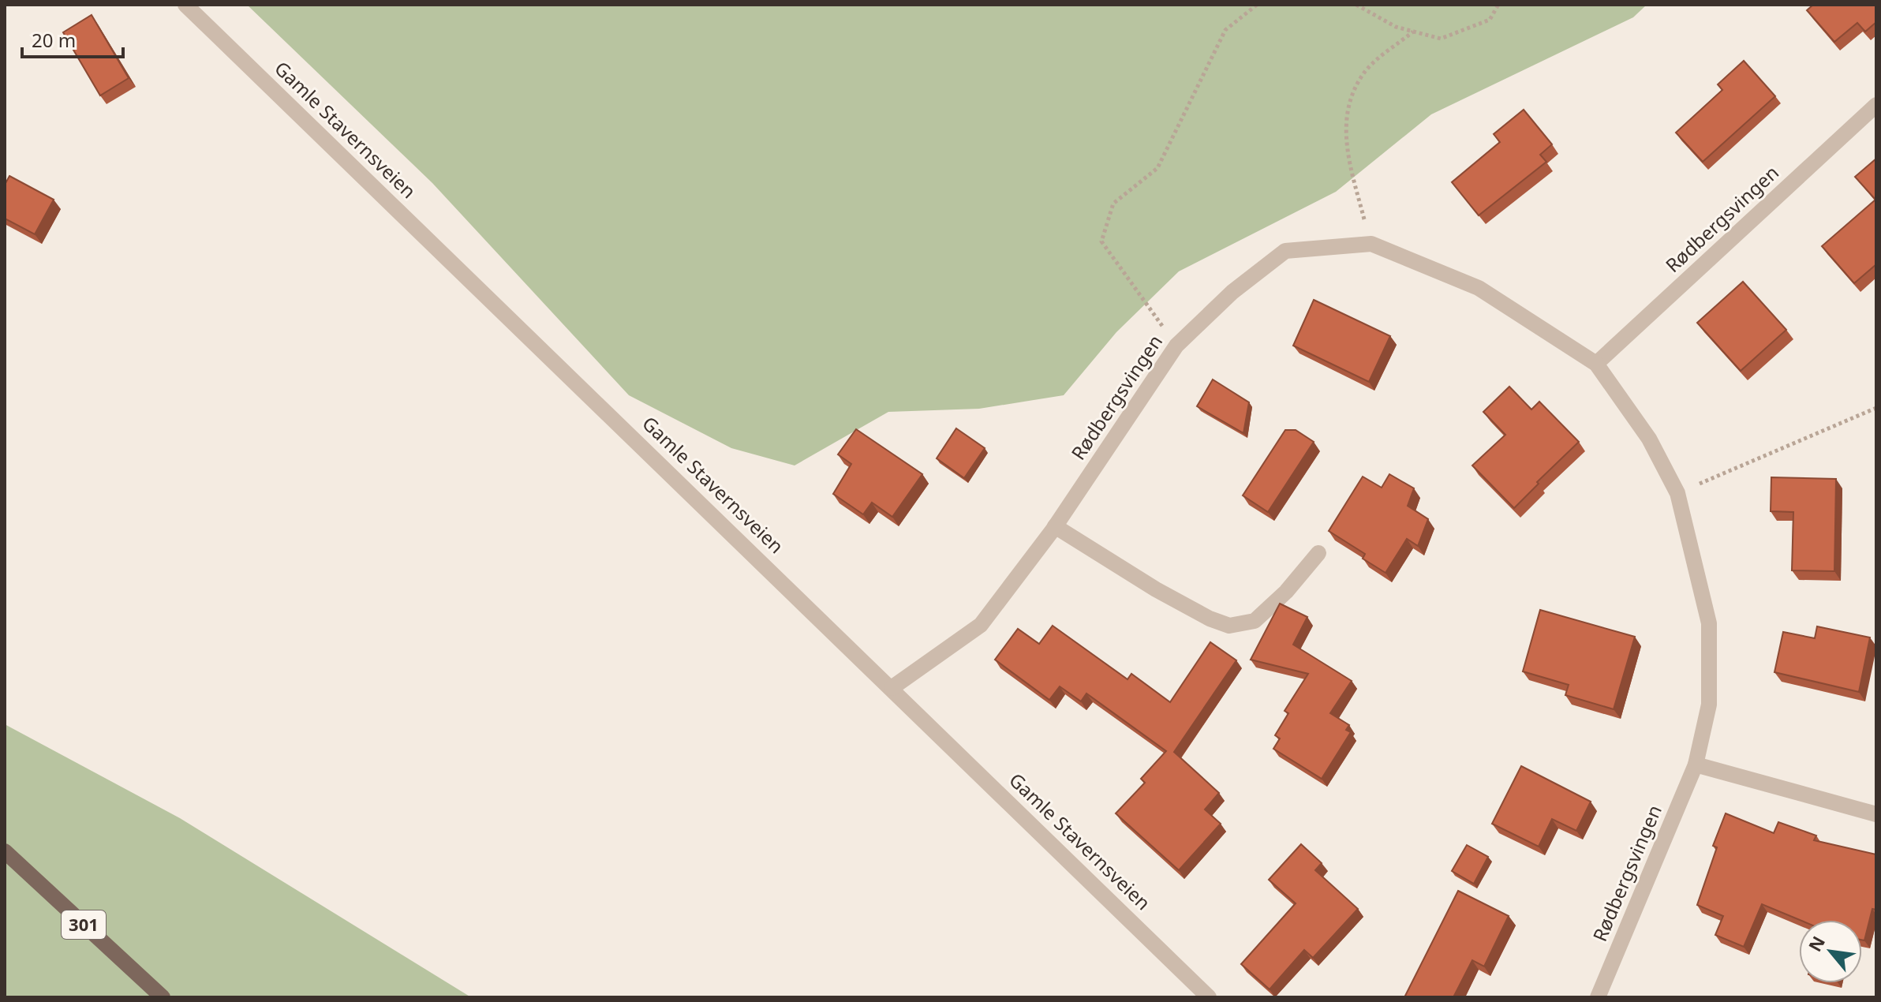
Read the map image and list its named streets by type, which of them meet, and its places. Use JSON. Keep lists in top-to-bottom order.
{
  "streets": {
    "main road": ["301"],
    "street": ["Gamle Stavernsveien", "Rødbergsvingen"]
  },
  "crossings": [
    ["Gamle Stavernsveien", "Rødbergsvingen"]
  ],
  "scale_bar": "20 m",
  "north": "top left"
}
